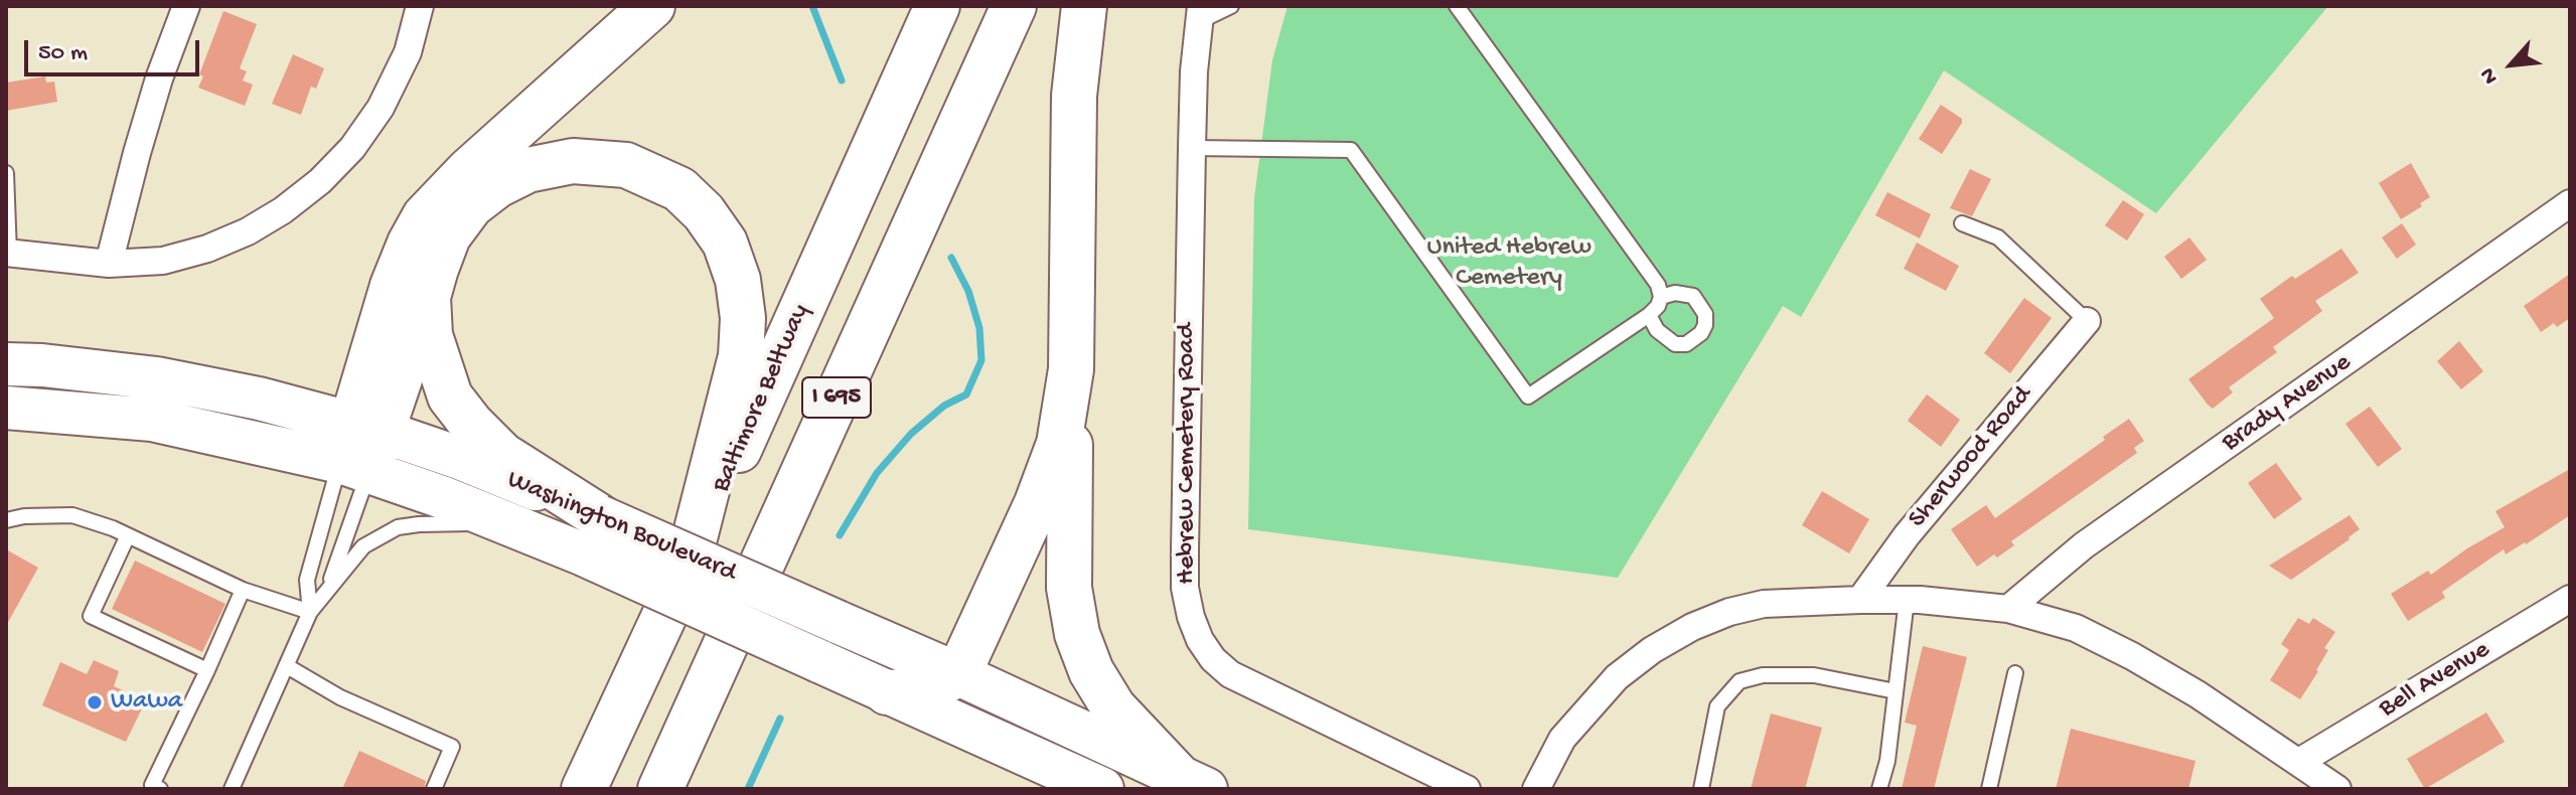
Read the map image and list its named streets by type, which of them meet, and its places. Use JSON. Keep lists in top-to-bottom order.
{
  "streets": {
    "highway": ["I 695", "Baltimore Beltway"],
    "main road": ["Washington Boulevard"],
    "street": [
      "Brady Avenue",
      "Hebrew Cemetery Road",
      "Sherwood Road",
      "Bell Avenue"
    ]
  },
  "parks": ["United Hebrew Cemetery"],
  "places": ["Wawa"],
  "scale_bar": "50 m",
  "north": "bottom left"
}
